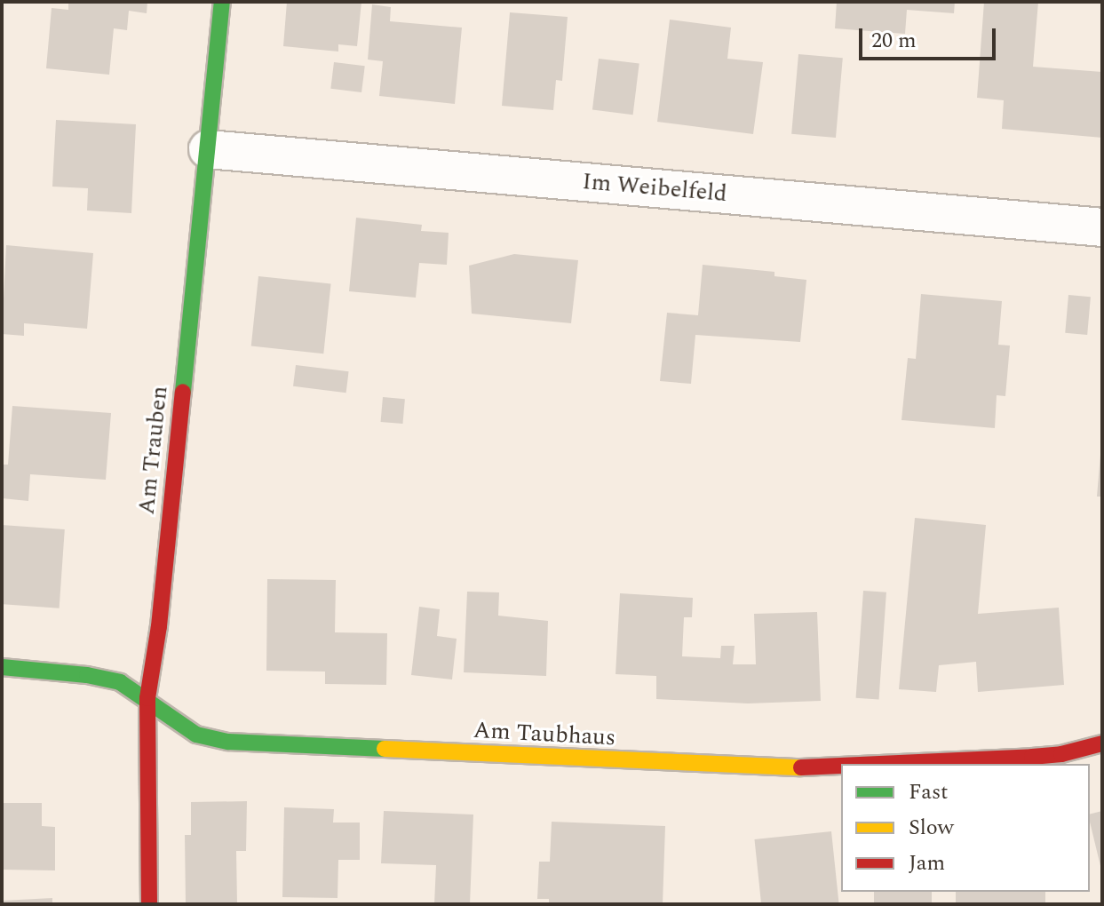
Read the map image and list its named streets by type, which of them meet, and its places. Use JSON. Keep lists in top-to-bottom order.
{
  "streets": {
    "street": ["Im Weibelfeld", "Am Trauben", "Am Taubhaus"]
  },
  "crossings": [
    ["Im Weibelfeld", "Am Trauben"],
    ["Am Trauben", "Am Taubhaus"]
  ],
  "legend": ["Fast", "Slow", "Jam"],
  "scale_bar": "20 m"
}
